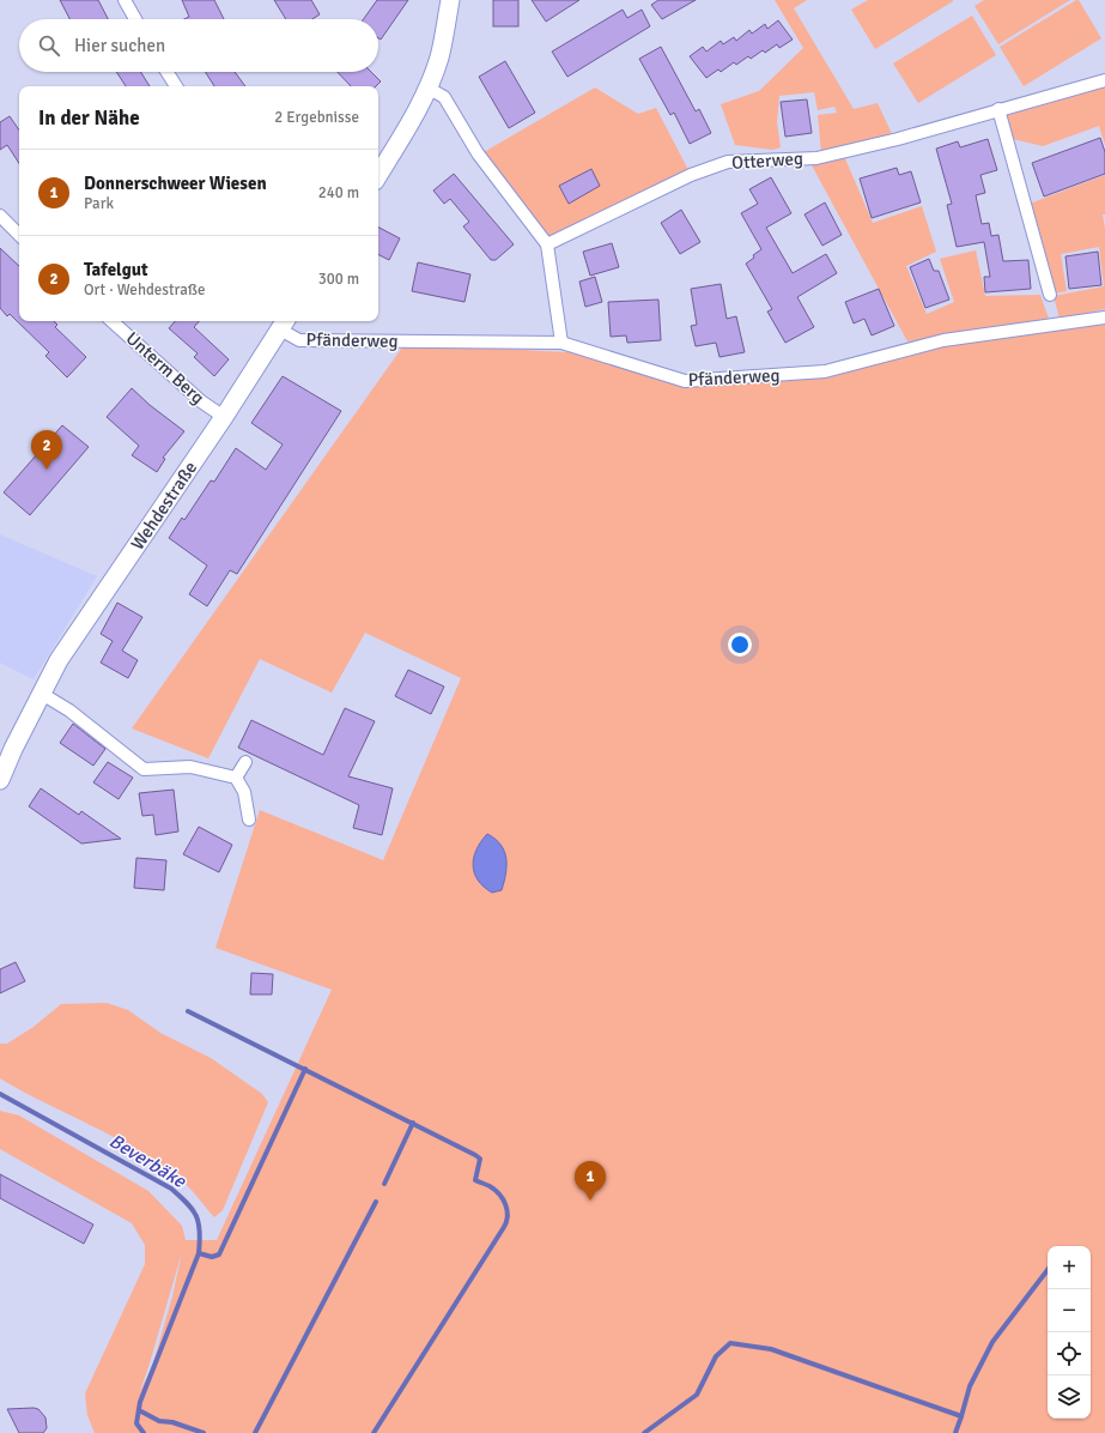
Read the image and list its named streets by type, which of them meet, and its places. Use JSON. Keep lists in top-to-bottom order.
{
  "streets": {
    "street": [
      "Otterweg",
      "Pfänderweg",
      "Unterm Berg",
      "Wehdestraße"
    ]
  },
  "crossings": [
    ["Pfänderweg", "Wehdestraße"],
    ["Unterm Berg", "Wehdestraße"]
  ],
  "water": ["Beverbäke"],
  "page": {
    "search": "Hier suchen",
    "heading": ["In der Nähe", "2 Ergebnisse"],
    "list": [
      {
        "mark": "1",
        "name": "Donnerschweer Wiesen",
        "note": "Park",
        "value": "240 m"
      },
      {
        "mark": "2",
        "name": "Tafelgut",
        "note": "Ort · Wehdestraße",
        "value": "300 m"
      }
    ],
    "pins": ["2", "1"],
    "map_buttons": ["+", "−"]
  }
}
